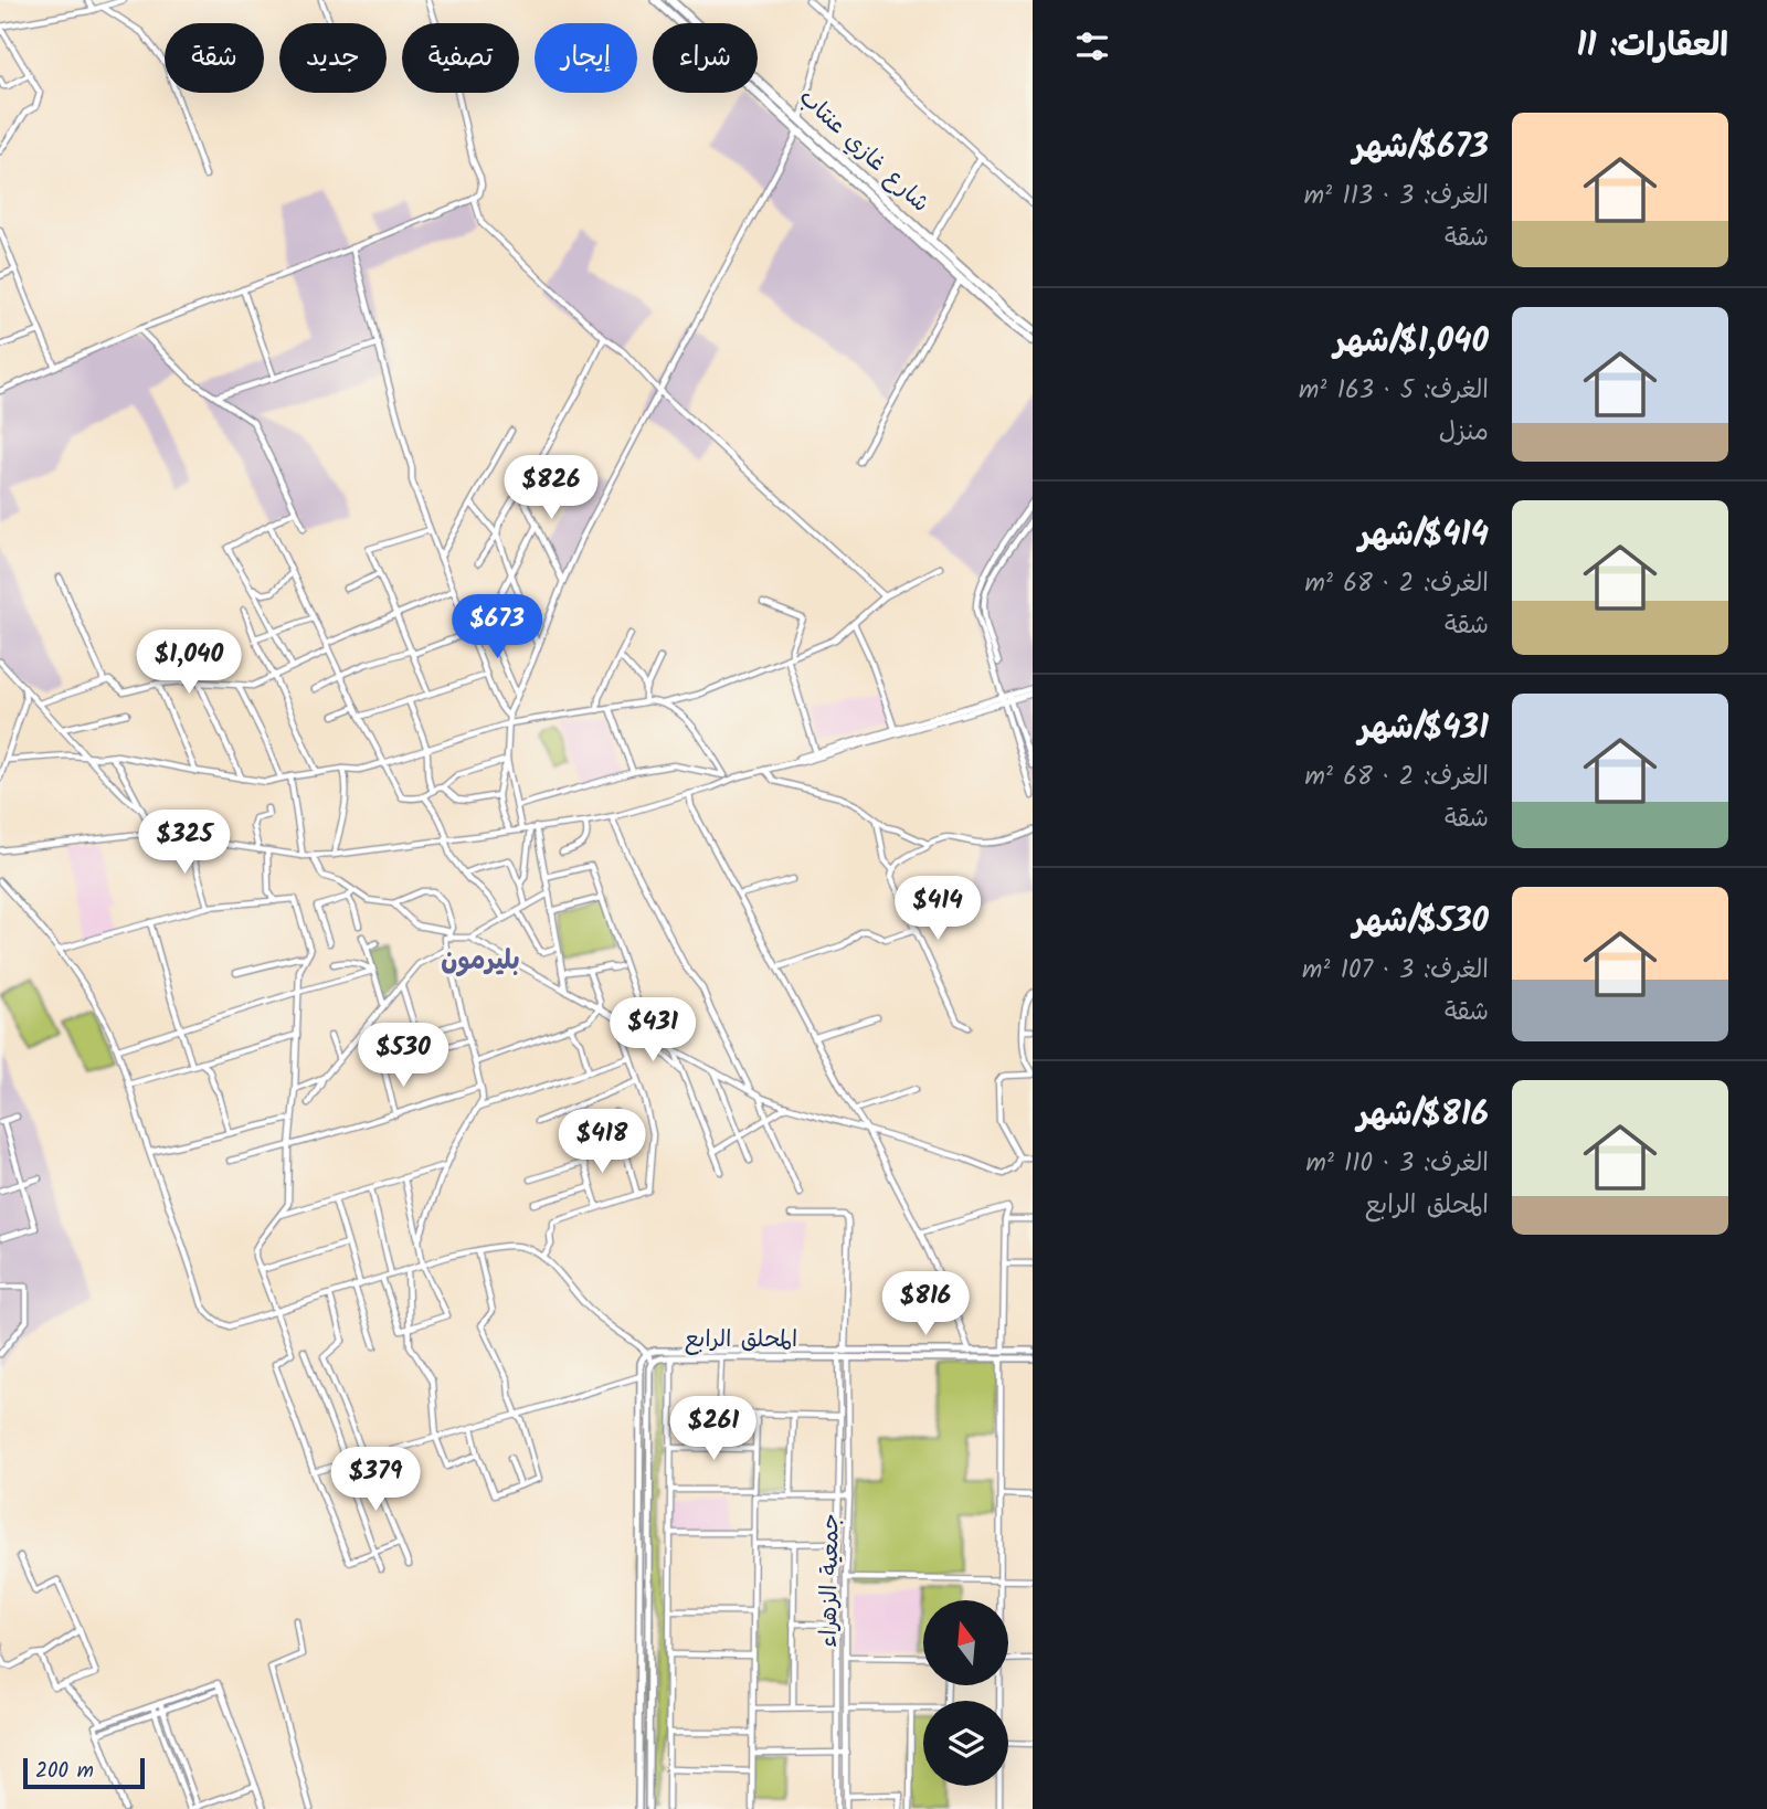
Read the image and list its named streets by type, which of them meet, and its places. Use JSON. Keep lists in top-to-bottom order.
{
  "streets": {
    "highway": ["شارع غازي عنتاب"],
    "main road": ["المحلق الرابع"],
    "street": ["جمعية الزهراء"]
  },
  "crossings": [
    ["المحلق الرابع", "جمعية الزهراء"]
  ],
  "districts": ["بليرمون"],
  "scale_bar": "200 m",
  "north": "top",
  "page": {
    "heading": "العقارات: 11",
    "chip": [
      "شراء",
      "إيجار",
      "تصفية",
      "جديد",
      "شقة"
    ],
    "list": [
      {
        "name": "$673/شهر",
        "note": "الغرف: 3 · 113 m² · شقة"
      },
      {
        "name": "$1,040/شهر",
        "note": "الغرف: 5 · 163 m² · منزل"
      },
      {
        "name": "$414/شهر",
        "note": "الغرف: 2 · 68 m² · شقة"
      },
      {
        "name": "$431/شهر",
        "note": "الغرف: 2 · 68 m² · شقة"
      },
      {
        "name": "$530/شهر",
        "note": "الغرف: 3 · 107 m² · شقة"
      },
      {
        "name": "$816/شهر",
        "note": "الغرف: 3 · 110 m² · المحلق الرابع"
      }
    ],
    "price": [
      "$826",
      "$673",
      "$1,040",
      "$325",
      "$414",
      "$431",
      "$530",
      "$418",
      "$816",
      "$261",
      "$379"
    ],
    "scale": "200 m"
  }
}
